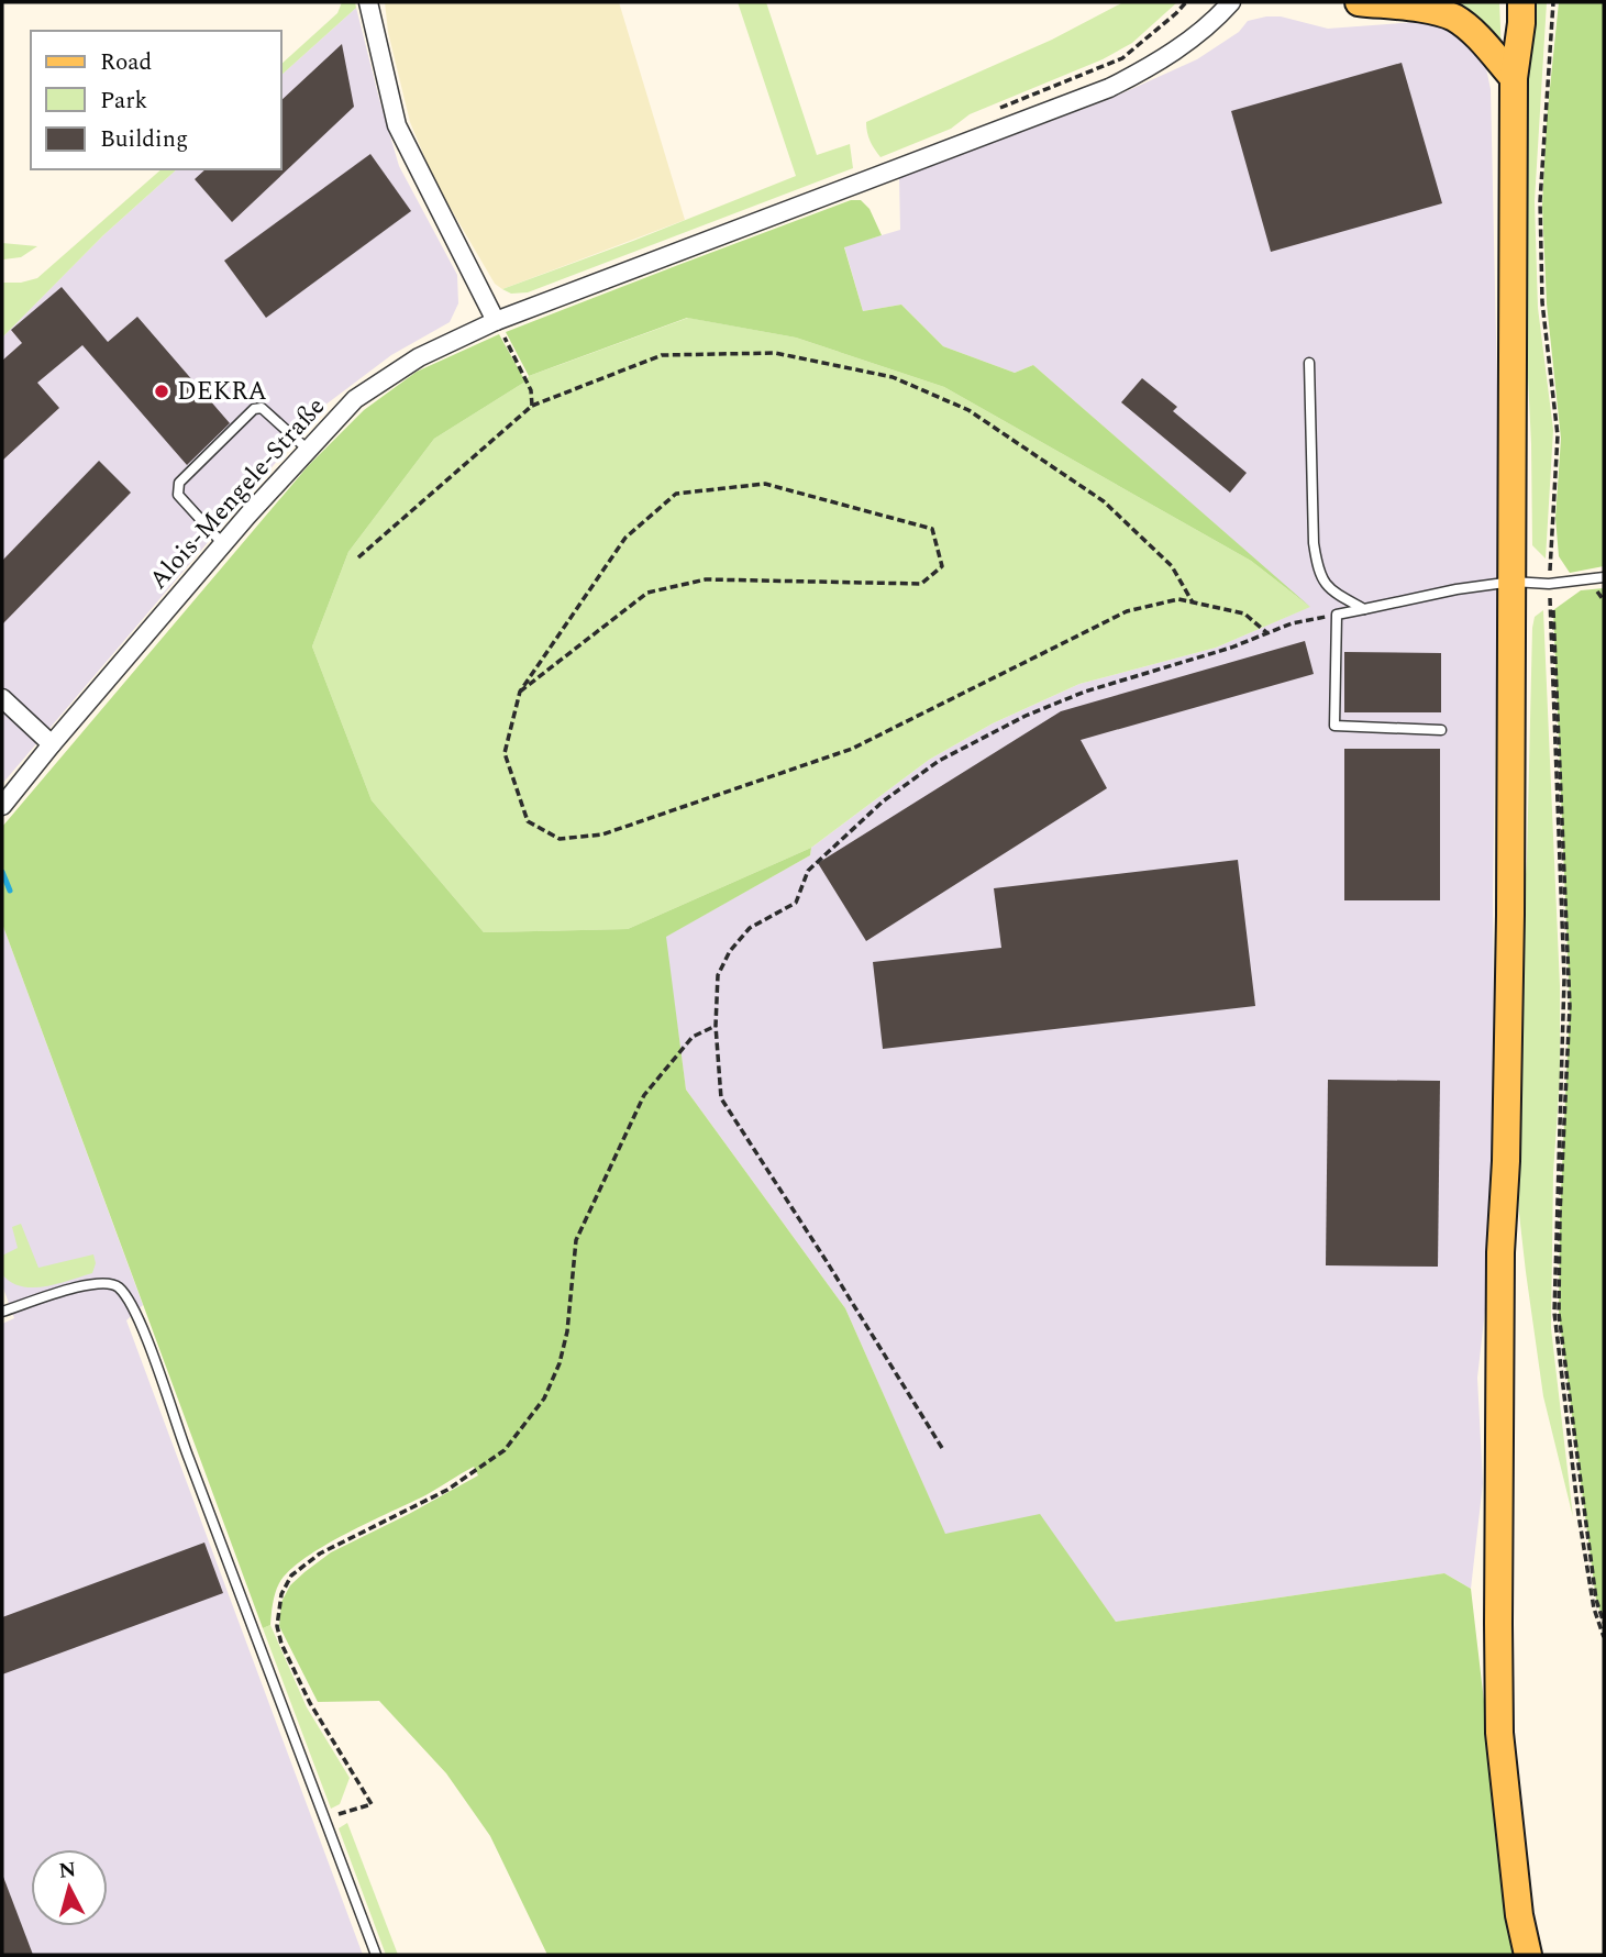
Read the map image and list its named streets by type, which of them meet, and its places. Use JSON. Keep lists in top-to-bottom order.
{
  "streets": {
    "street": ["Alois-Mengele-Straße"]
  },
  "places": ["DEKRA"],
  "legend": ["Road", "Park", "Building"],
  "north": "top"
}
